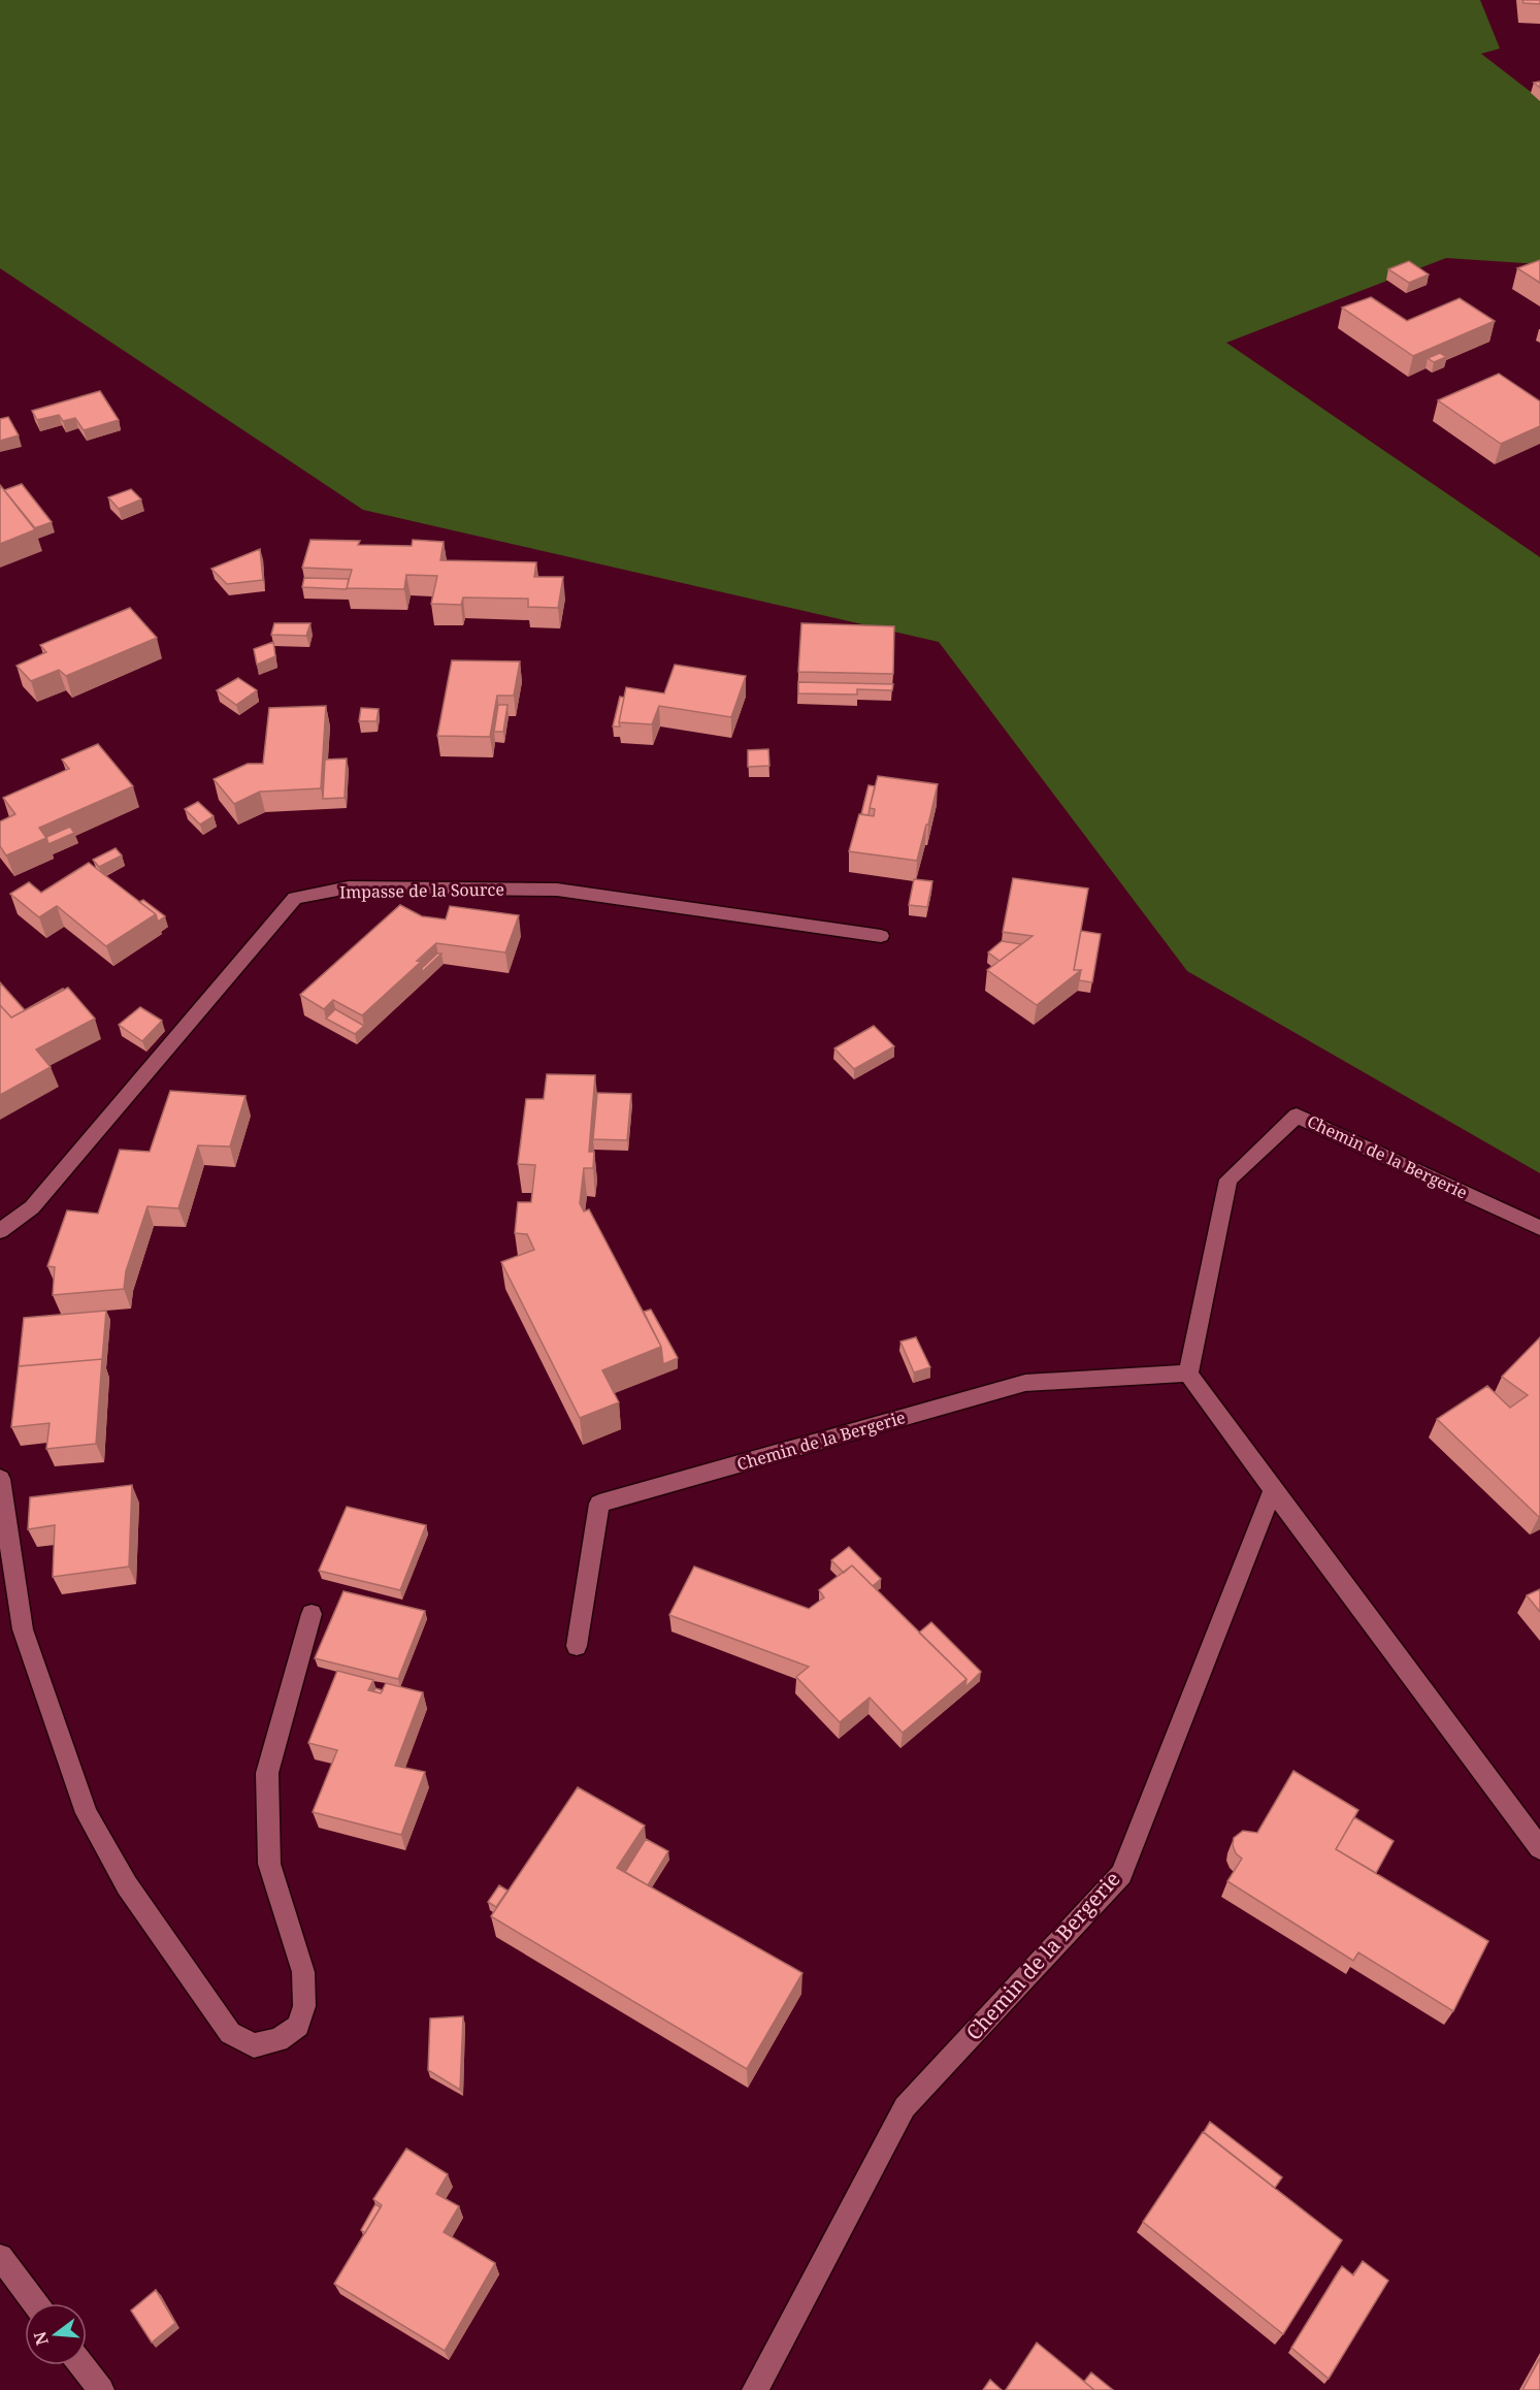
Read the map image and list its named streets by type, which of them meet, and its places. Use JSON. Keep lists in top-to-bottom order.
{
  "streets": {
    "street": ["Impasse de la Source", "Chemin de la Bergerie"]
  },
  "north": "left"
}
